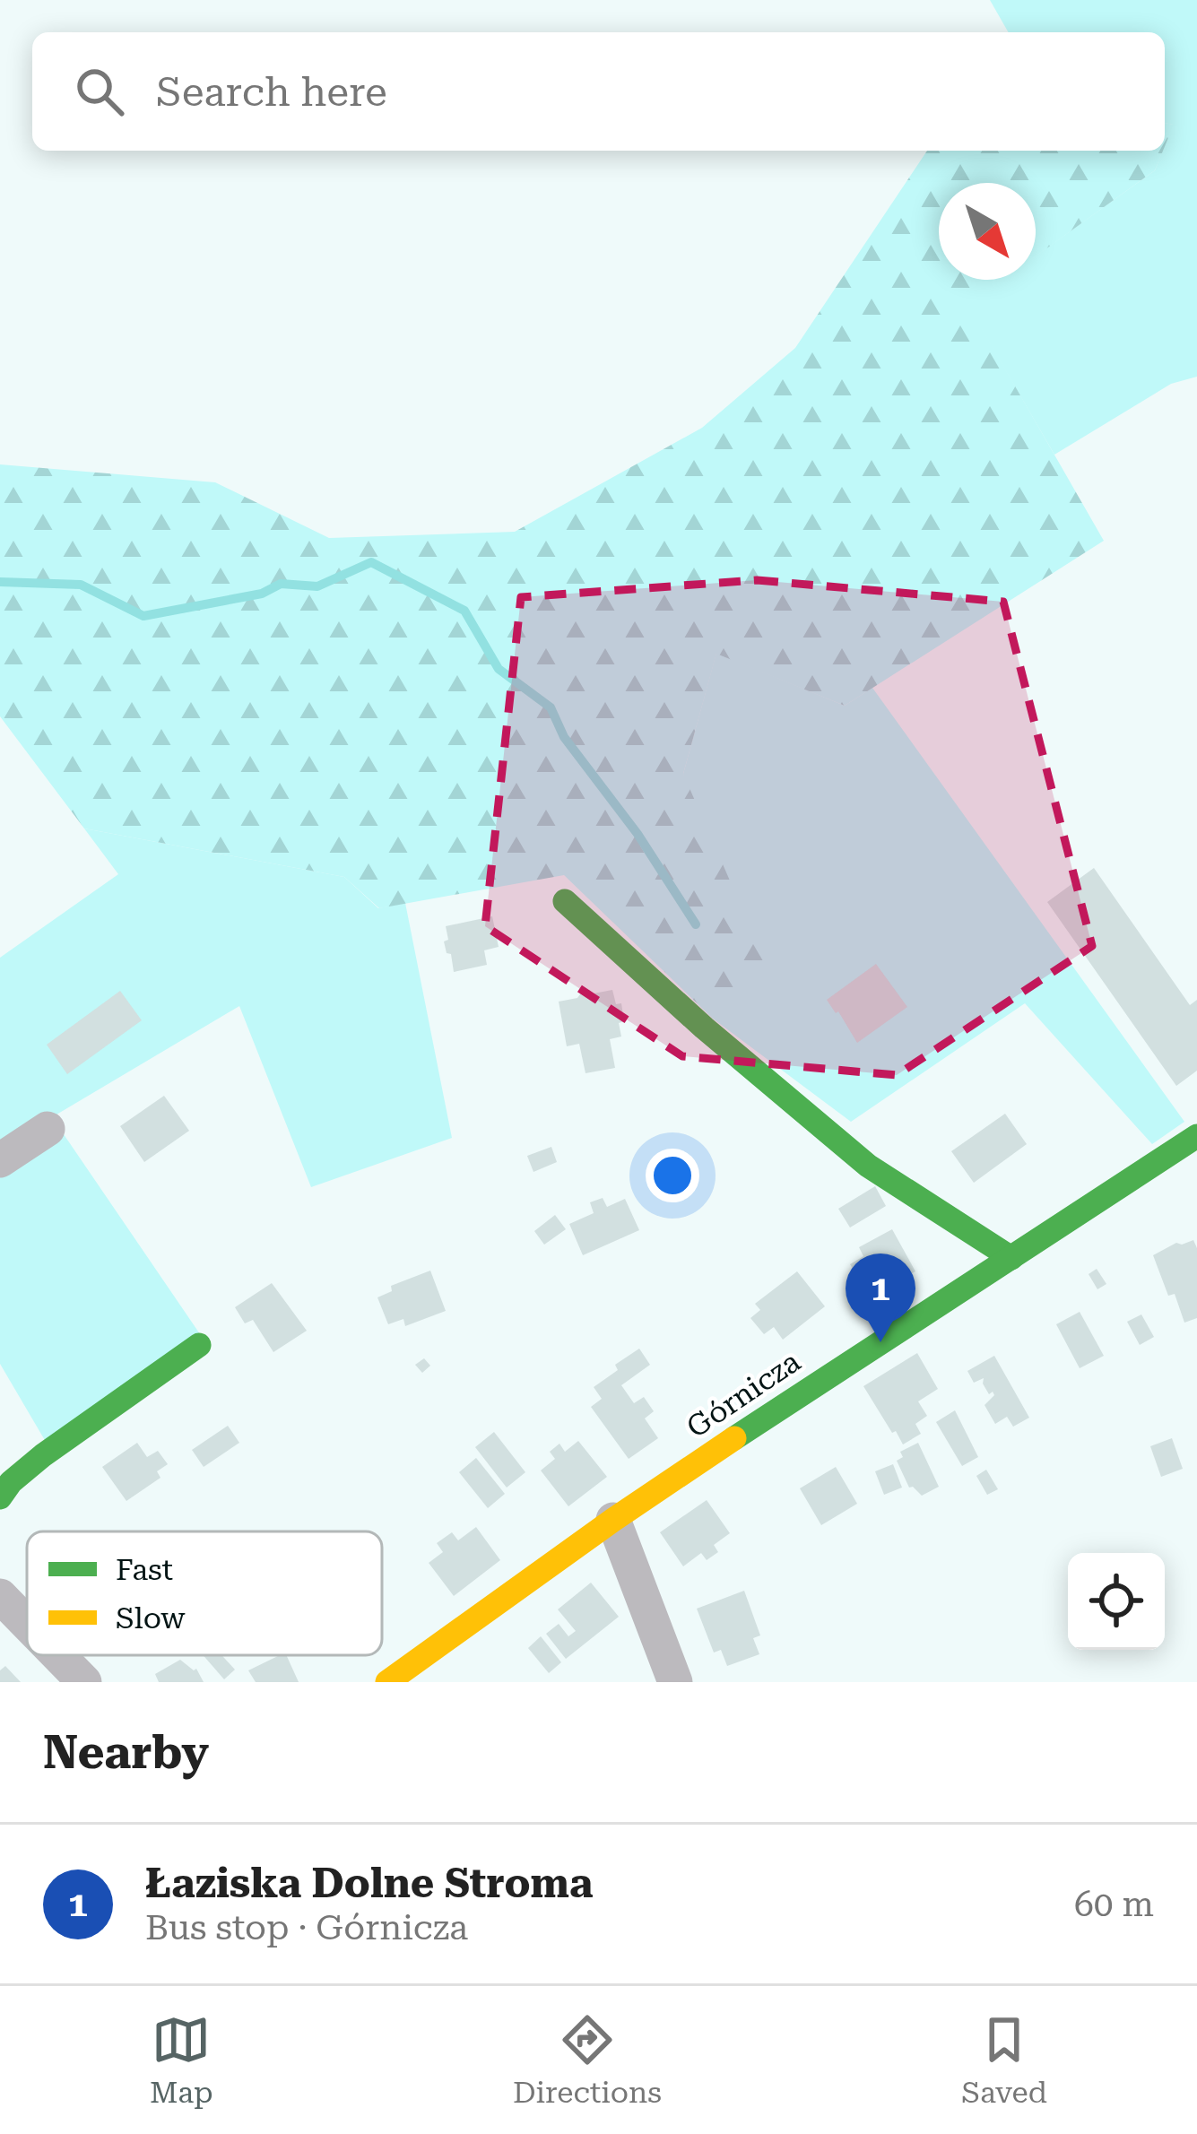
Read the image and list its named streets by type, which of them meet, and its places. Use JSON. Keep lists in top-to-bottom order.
{
  "streets": {
    "street": ["Górnicza"]
  },
  "legend": ["Fast", "Slow"],
  "north": "bottom right",
  "page": {
    "search": "Search here",
    "pins": "1",
    "heading": "Nearby",
    "list": [
      {
        "mark": "1",
        "name": "Łaziska Dolne Stroma",
        "note": "Bus stop · Górnicza",
        "value": "60 m"
      }
    ],
    "nav": ["Map", "Directions", "Saved"]
  }
}
